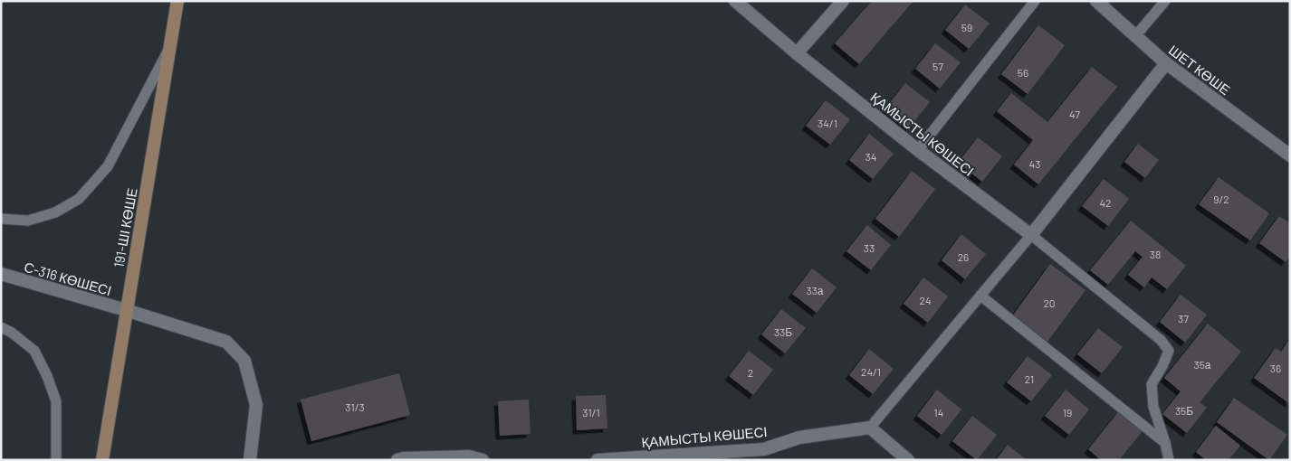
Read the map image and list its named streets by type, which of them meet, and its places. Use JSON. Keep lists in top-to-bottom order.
{
  "streets": {
    "main road": ["191-ШІ КӨШЕ"],
    "street": ["ШЕТ КӨШЕ", "ҚАМЫСТЫ КӨШЕСІ", "С-316 КӨШЕСІ"]
  },
  "crossings": [
    ["191-ШІ КӨШЕ", "С-316 КӨШЕСІ"]
  ],
  "house_numbers": [
    "59",
    "57",
    "56",
    "47",
    "34/1",
    "34",
    "43",
    "9/2",
    "42",
    "33",
    "38",
    "26",
    "33а",
    "24",
    "20",
    "37",
    "33Б",
    "35а",
    "36",
    "24/1",
    "2",
    "21",
    "31/3",
    "35Б",
    "31/1",
    "14",
    "19"
  ]
}
